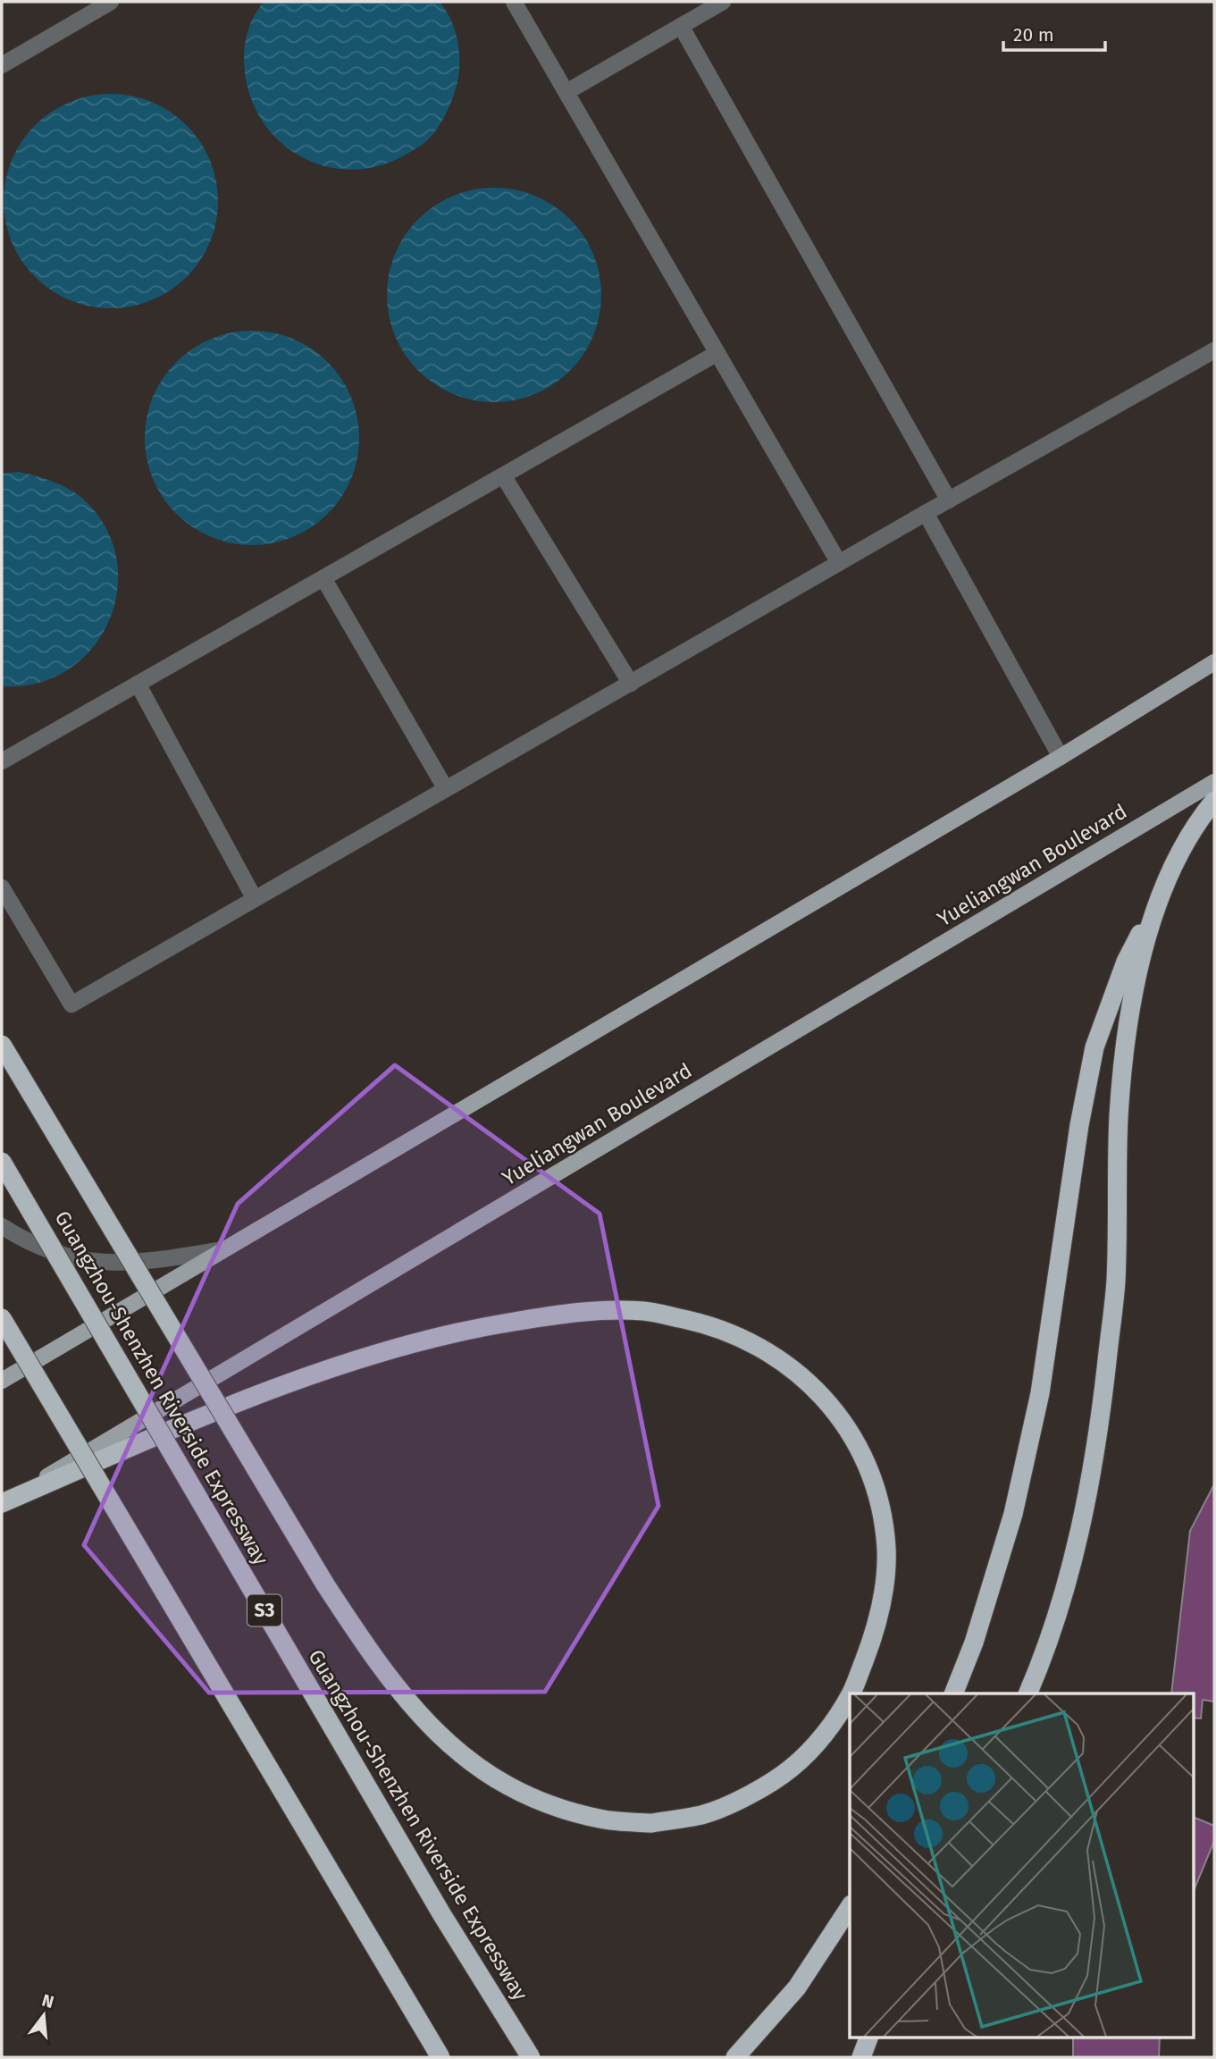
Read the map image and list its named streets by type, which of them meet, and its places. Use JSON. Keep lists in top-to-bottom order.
{
  "streets": {
    "highway": ["Guangzhou-Shenzhen Riverside Expressway", "S3"],
    "main road": ["Yueliangwan Boulevard"]
  },
  "scale_bar": "20 m",
  "north": "top"
}
